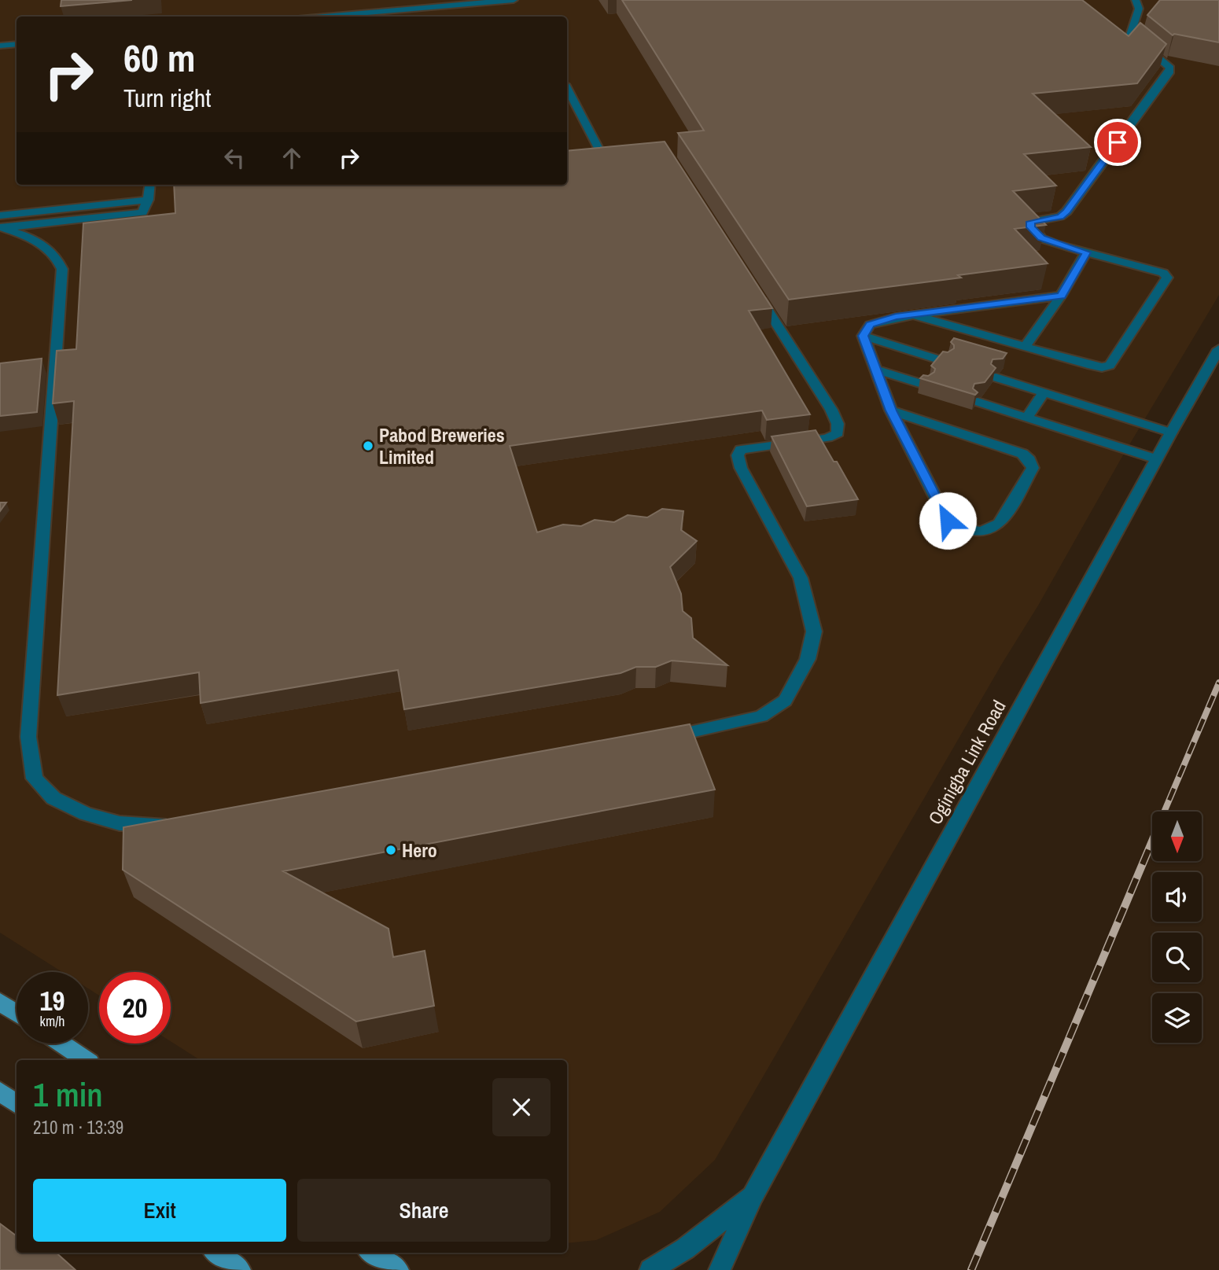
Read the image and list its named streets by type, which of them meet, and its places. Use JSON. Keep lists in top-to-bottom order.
{
  "streets": {
    "street": ["Oginigba Link Road"]
  },
  "places": ["Pabod Breweries Limited", "Hero"],
  "north": "bottom",
  "page": {
    "turn": ["60 m", "Turn right"],
    "speed": "19 km/h",
    "limit": "20",
    "heading": ["1 min", "210 m · 13:39"],
    "buttons": ["Exit", "Share"]
  }
}
